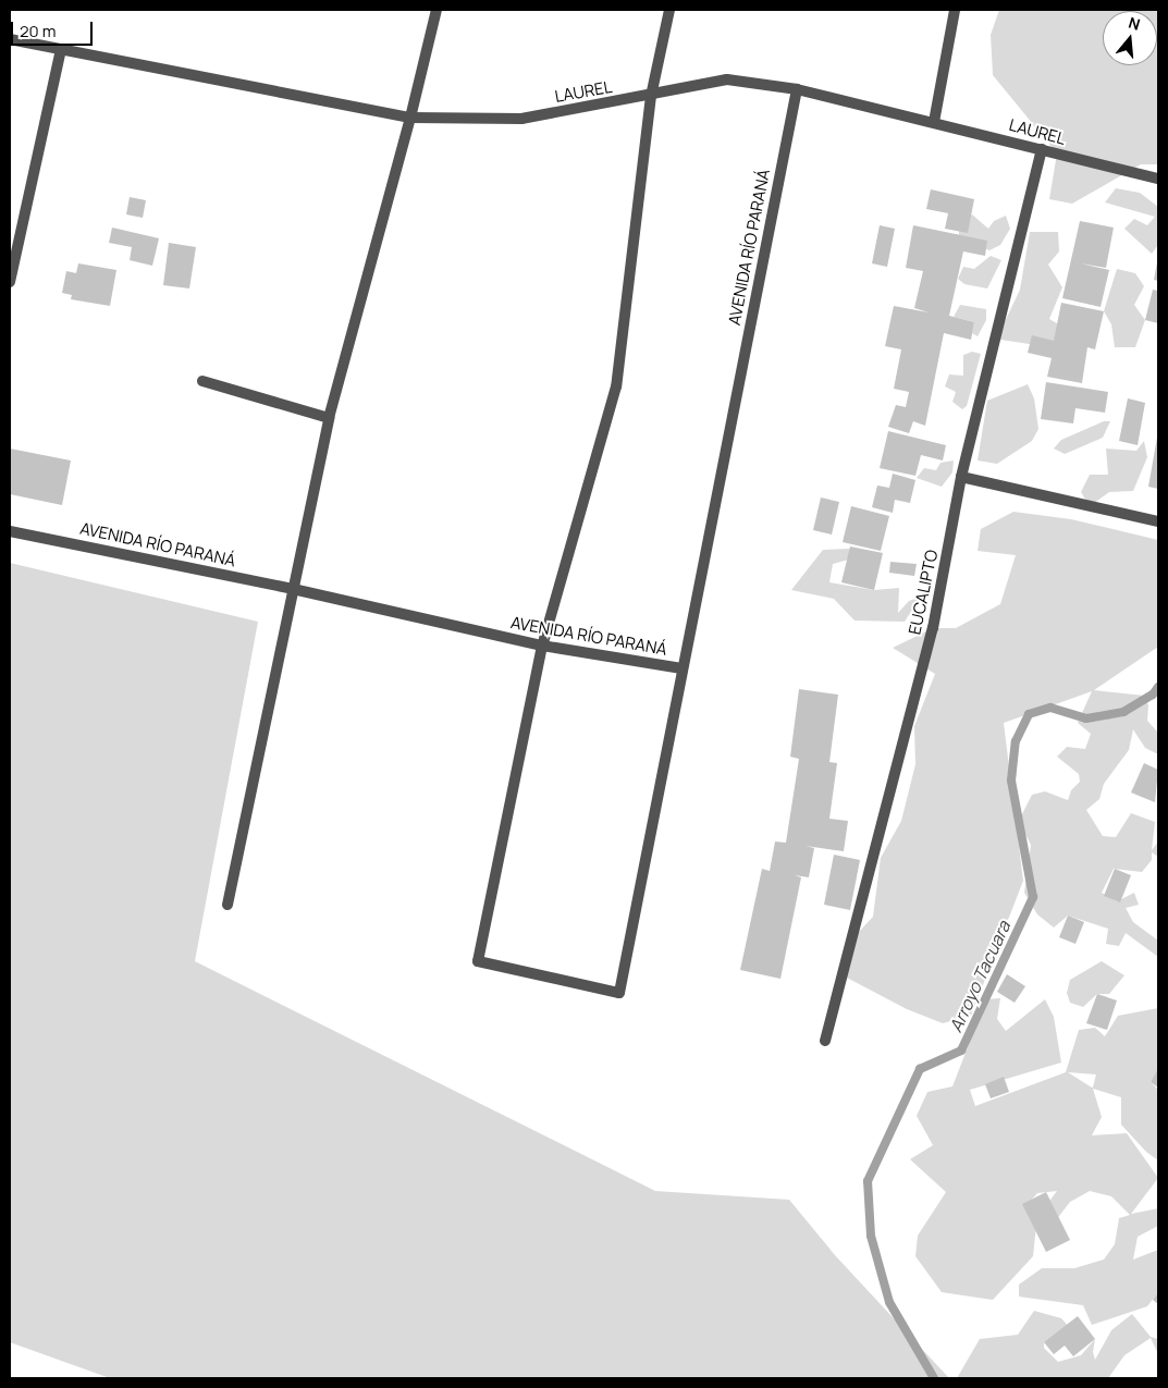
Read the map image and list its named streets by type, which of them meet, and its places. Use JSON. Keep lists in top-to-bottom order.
{
  "streets": {
    "street": ["LAUREL", "AVENIDA RÍO PARANÁ", "EUCALIPTO"]
  },
  "crossings": [
    ["LAUREL", "AVENIDA RÍO PARANÁ"],
    ["LAUREL", "EUCALIPTO"]
  ],
  "water": ["Arroyo Tacuara"],
  "scale_bar": "20 m",
  "north": "top"
}
